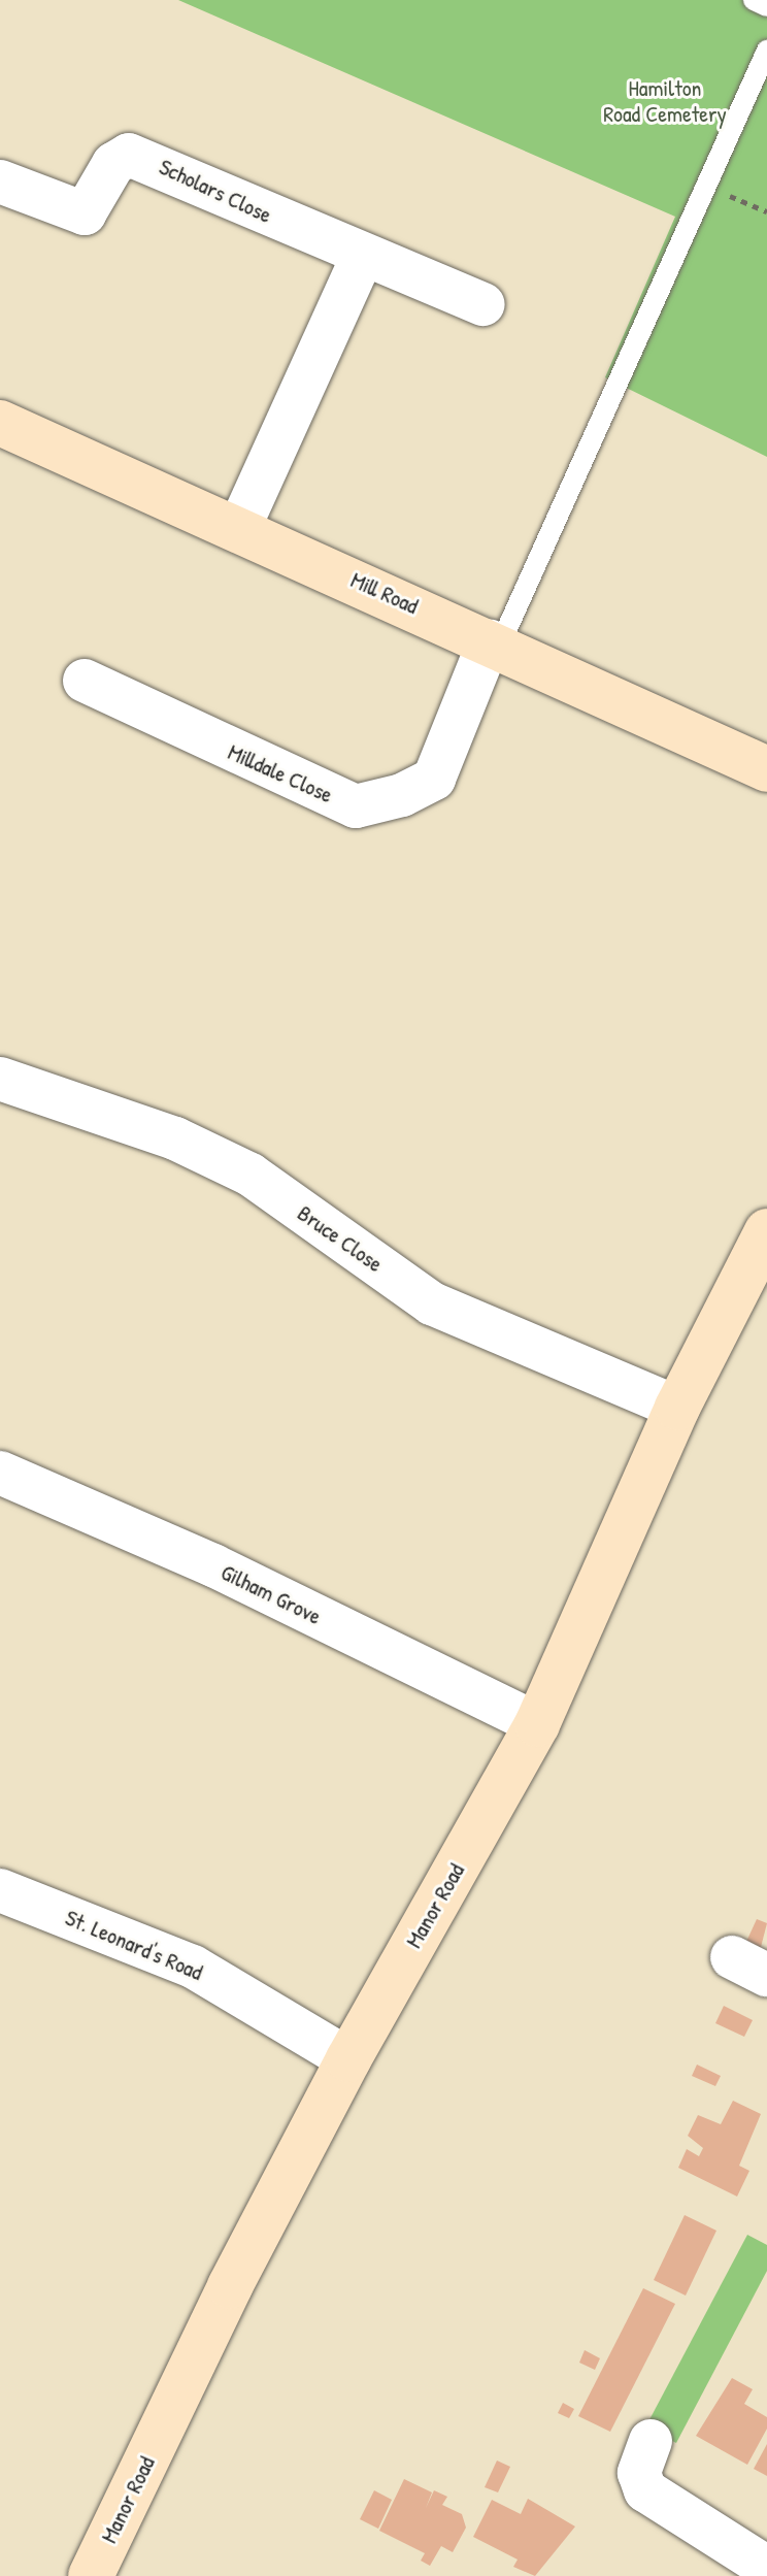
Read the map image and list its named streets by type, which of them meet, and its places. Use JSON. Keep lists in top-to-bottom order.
{
  "streets": {
    "main road": ["Mill Road", "Manor Road"],
    "street": [
      "Scholars Close",
      "Milldale Close",
      "Bruce Close",
      "Gilham Grove",
      "St. Leonard's Road"
    ]
  },
  "crossings": [
    ["Mill Road", "Milldale Close"],
    ["Bruce Close", "Manor Road"],
    ["Gilham Grove", "Manor Road"],
    ["Manor Road", "St. Leonard's Road"]
  ],
  "parks": ["Hamilton Road Cemetery"]
}
